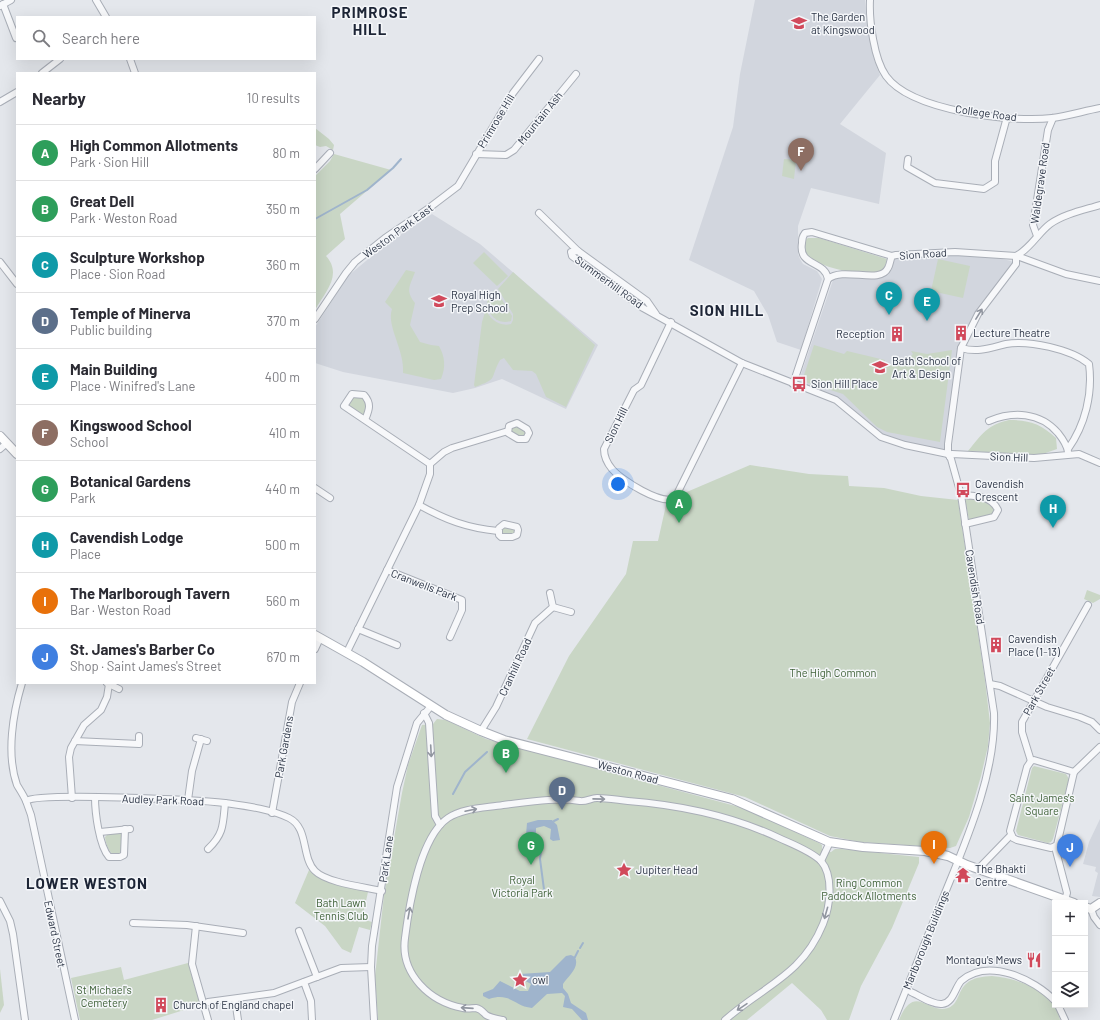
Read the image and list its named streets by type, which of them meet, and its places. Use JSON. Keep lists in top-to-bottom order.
{
  "streets": {
    "street": [
      "College Road",
      "Mountain Ash",
      "Primrose Hill",
      "Waldegrave Road",
      "Weston Park East",
      "Sion Road",
      "Summerhill Road",
      "Sion Hill",
      "Cranwells Park",
      "Cavendish Road",
      "Cranhill Road",
      "Park Street",
      "Park Gardens",
      "Weston Road",
      "Audley Park Road",
      "Park Lane",
      "Edward Street",
      "Marlborough Buildings"
    ]
  },
  "crossings": [
    ["College Road", "Waldegrave Road"],
    ["Mountain Ash", "Primrose Hill"],
    ["Primrose Hill", "Weston Park East"],
    ["Sion Road", "Cavendish Road"],
    ["Summerhill Road", "Sion Hill"],
    ["Sion Hill", "Cavendish Road"],
    ["Cranwells Park", "Weston Road"],
    ["Cavendish Road", "Weston Road"],
    ["Cavendish Road", "Marlborough Buildings"],
    ["Cranhill Road", "Weston Road"],
    ["Park Gardens", "Audley Park Road"],
    ["Weston Road", "Park Lane"],
    ["Weston Road", "Marlborough Buildings"],
    ["Audley Park Road", "Park Lane"],
    ["Audley Park Road", "Edward Street"]
  ],
  "districts": ["PRIMROSE HILL", "SION HILL", "LOWER WESTON"],
  "parks": [
    "The High Common",
    "Saint James's Square",
    "Royal Victoria Park",
    "Ring Common Paddock Allotments",
    "Bath Lawn Tennis Club",
    "St Michael's Cemetery"
  ],
  "places": {
    "school or university": ["The Garden at Kingswood", "Royal High Prep School", "Bath School of Art & Design"],
    "building": [
      "Lecture Theatre",
      "Reception",
      "Cavendish Place (1-13)",
      "Church of England chapel"
    ],
    "bus stop": ["Sion Hill Place", "Cavendish Crescent"],
    "place": ["Jupiter Head", "owl"],
    "temple": ["The Bhakti Centre"],
    "restaurant": ["Montagu's Mews"]
  },
  "page": {
    "search": "Search here",
    "heading": ["Nearby", "10 results"],
    "list": [
      {
        "mark": "A",
        "name": "High Common Allotments",
        "note": "Park · Sion Hill",
        "value": "80 m"
      },
      {
        "mark": "B",
        "name": "Great Dell",
        "note": "Park · Weston Road",
        "value": "350 m"
      },
      {
        "mark": "C",
        "name": "Sculpture Workshop",
        "note": "Place · Sion Road",
        "value": "360 m"
      },
      {
        "mark": "D",
        "name": "Temple of Minerva",
        "note": "Public building",
        "value": "370 m"
      },
      {
        "mark": "E",
        "name": "Main Building",
        "note": "Place · Winifred's Lane",
        "value": "400 m"
      },
      {
        "mark": "F",
        "name": "Kingswood School",
        "note": "School",
        "value": "410 m"
      },
      {
        "mark": "G",
        "name": "Botanical Gardens",
        "note": "Park",
        "value": "440 m"
      },
      {
        "mark": "H",
        "name": "Cavendish Lodge",
        "note": "Place",
        "value": "500 m"
      },
      {
        "mark": "I",
        "name": "The Marlborough Tavern",
        "note": "Bar · Weston Road",
        "value": "560 m"
      },
      {
        "mark": "J",
        "name": "St. James's Barber Co",
        "note": "Shop · Saint James's Street",
        "value": "670 m"
      }
    ],
    "pins": [
      "F",
      "C",
      "E",
      "A",
      "H",
      "B",
      "D",
      "I",
      "G",
      "J"
    ],
    "map_buttons": ["+", "−"]
  }
}
